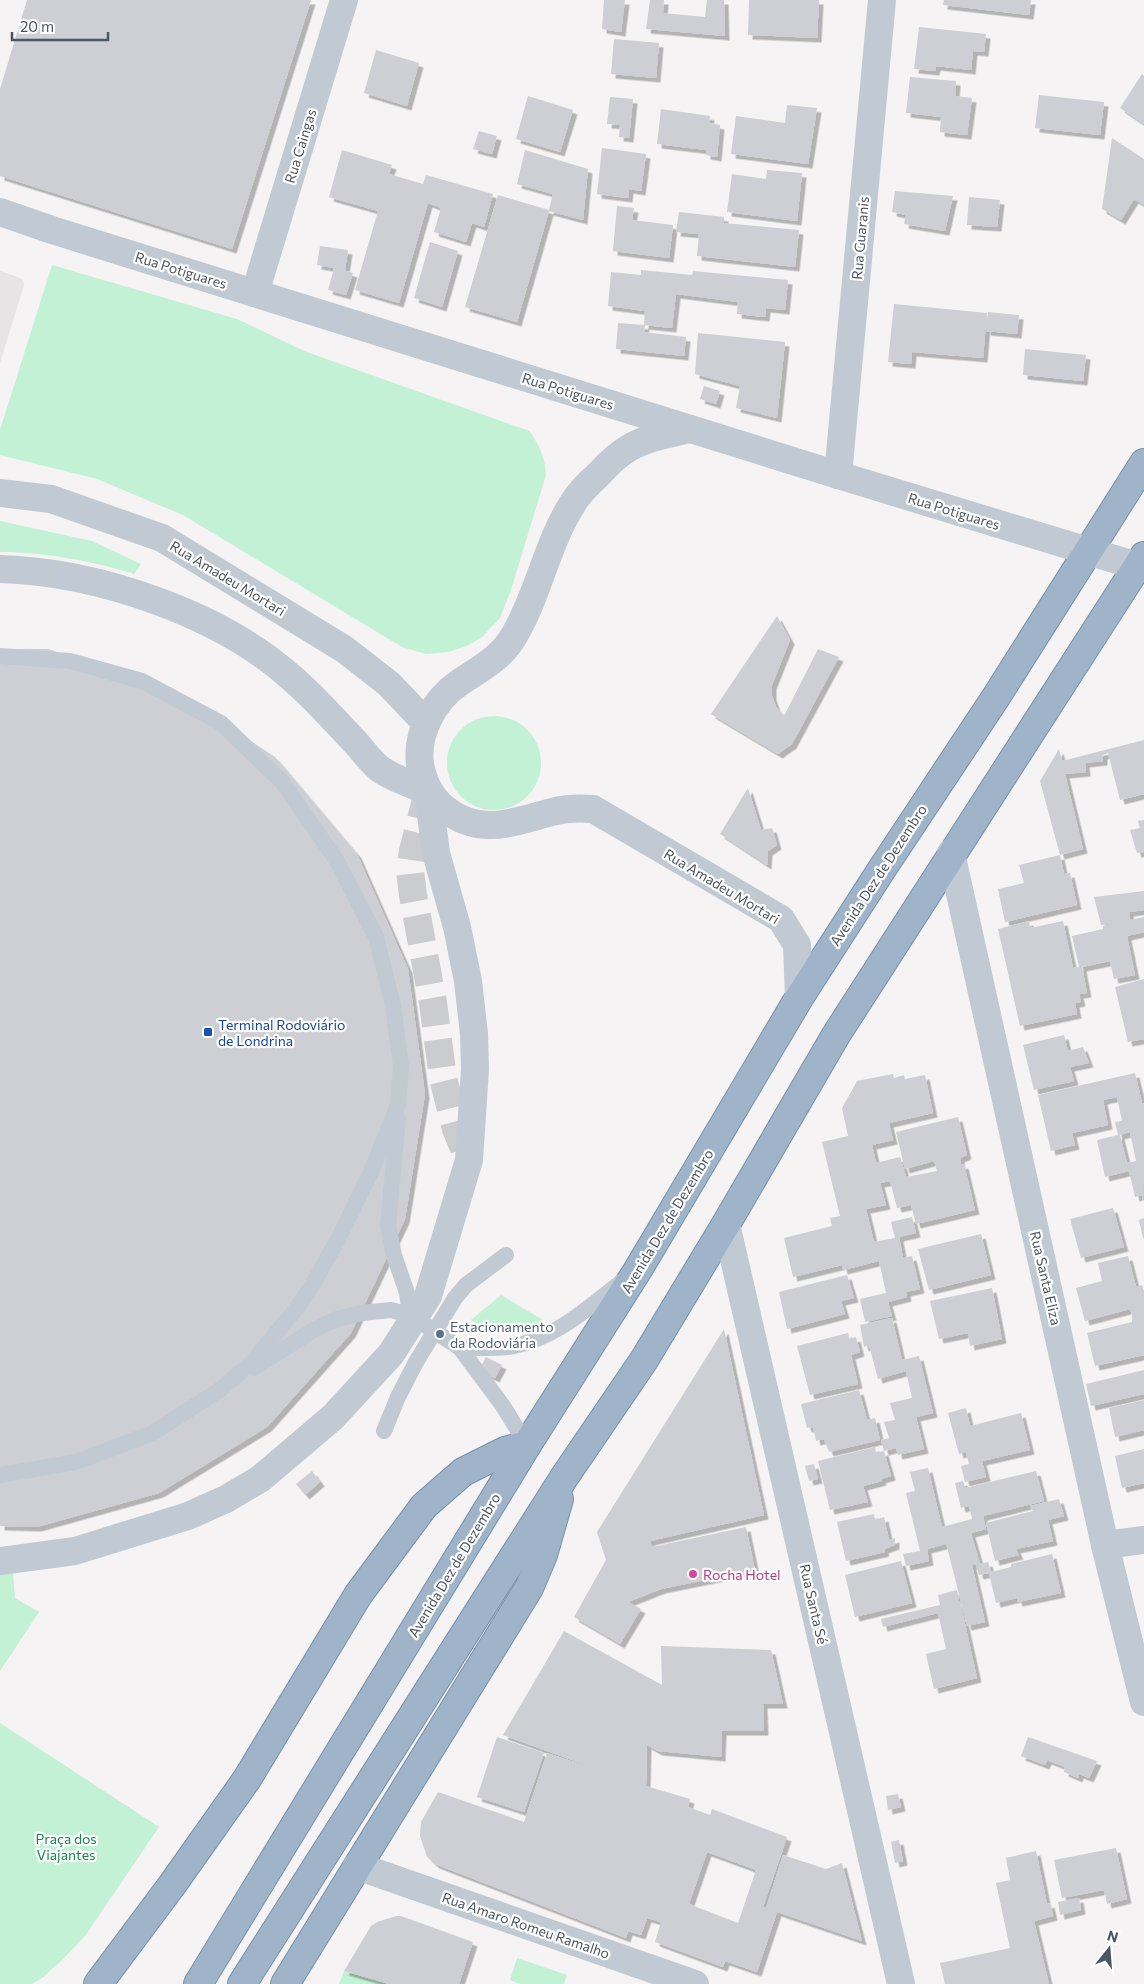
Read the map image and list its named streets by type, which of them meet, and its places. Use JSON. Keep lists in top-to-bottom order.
{
  "streets": {
    "highway": ["Avenida Dez de Dezembro"],
    "street": [
      "Rua Caingas",
      "Rua Guaranis",
      "Rua Potiguares",
      "Rua Amadeu Mortari",
      "Rua Santa Eliza",
      "Rua Santa Sé",
      "Rua Amaro Romeu Ramalho"
    ]
  },
  "crossings": [
    ["Rua Caingas", "Rua Potiguares"],
    ["Rua Guaranis", "Rua Potiguares"],
    ["Rua Potiguares", "Avenida Dez de Dezembro"],
    ["Rua Amadeu Mortari", "Avenida Dez de Dezembro"]
  ],
  "parks": ["Praça dos Viajantes"],
  "places": {
    "transit": ["Terminal Rodoviário de Londrina"],
    "other": ["Estacionamento da Rodoviária", "Rocha Hotel"]
  },
  "scale_bar": "20 m",
  "north": "top"
}
